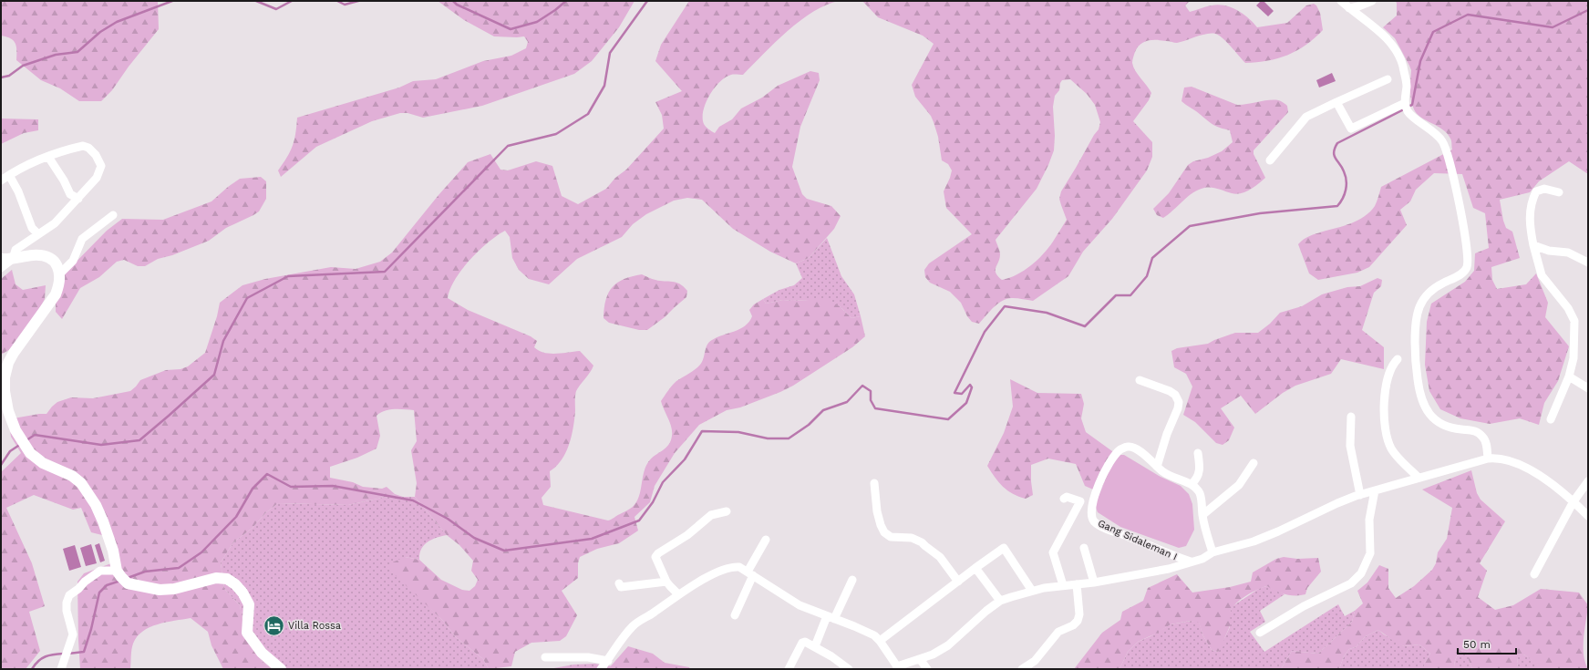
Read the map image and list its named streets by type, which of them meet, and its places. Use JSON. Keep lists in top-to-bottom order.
{
  "streets": {
    "street": ["Gang Sidaleman I"]
  },
  "places": {
    "hotel": ["Villa Rossa"]
  },
  "scale_bar": "50 m"
}
